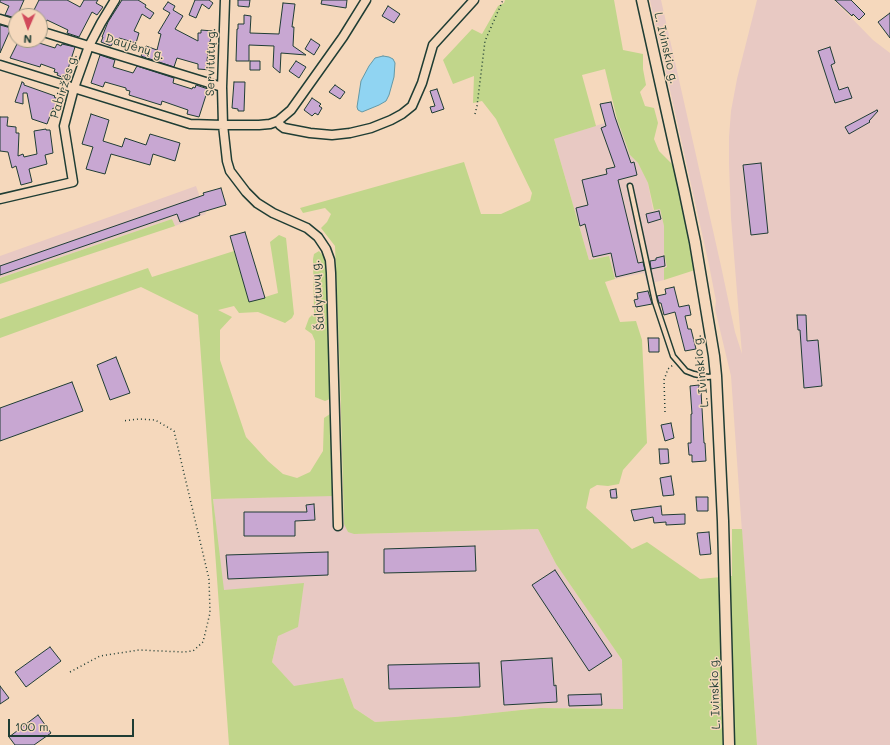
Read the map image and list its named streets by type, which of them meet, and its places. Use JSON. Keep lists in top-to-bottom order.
{
  "streets": {
    "street": [
      "Daujėnų g.",
      "L. Ivinskio g.",
      "Servitutų g.",
      "Pabiržės g.",
      "Šaldytuvų g."
    ]
  },
  "crossings": [
    ["Daujėnų g.", "Servitutų g."],
    ["Daujėnų g.", "Pabiržės g."],
    ["Servitutų g.", "Šaldytuvų g."]
  ],
  "scale_bar": "100 m",
  "north": "bottom"
}
